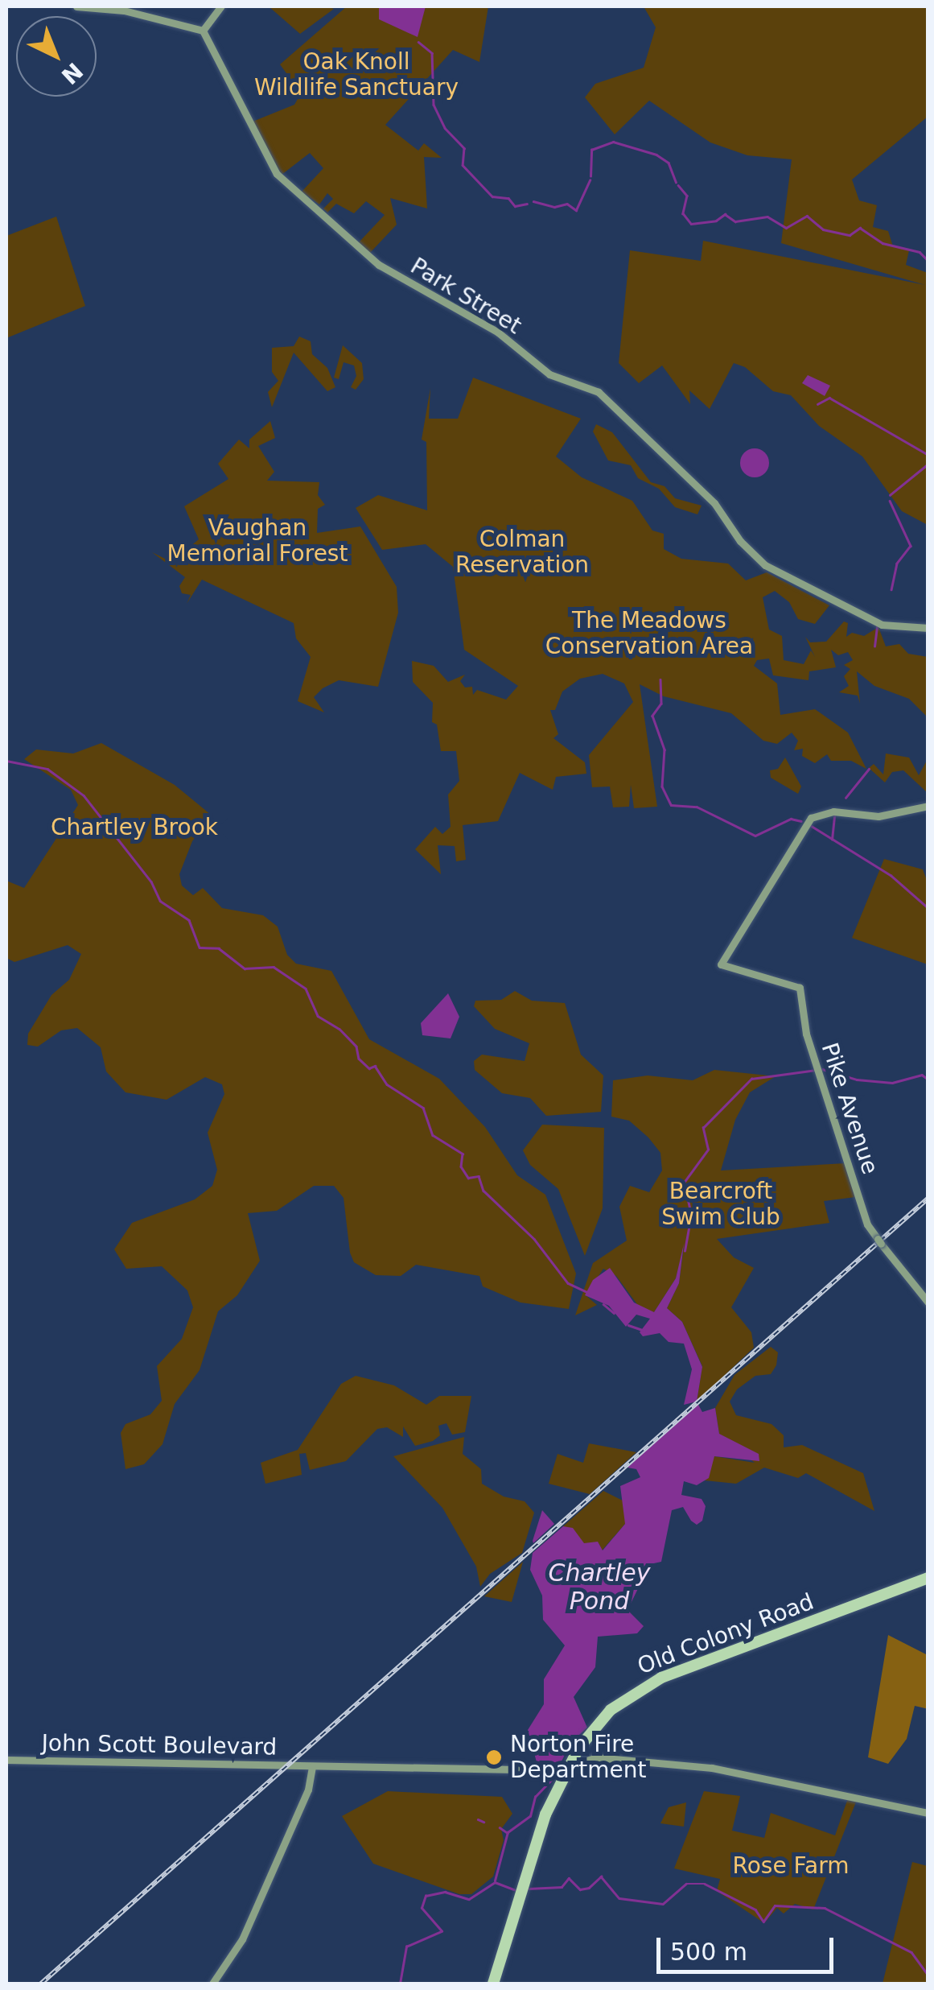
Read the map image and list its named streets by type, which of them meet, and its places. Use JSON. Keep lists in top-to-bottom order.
{
  "streets": {
    "highway": ["Old Colony Road"],
    "main road": ["Park Street", "Pike Avenue", "John Scott Boulevard"]
  },
  "crossings": [
    ["Old Colony Road", "John Scott Boulevard"]
  ],
  "water": ["Chartley Pond"],
  "parks": [
    "Oak Knoll Wildlife Sanctuary",
    "Vaughan Memorial Forest",
    "Colman Reservation",
    "The Meadows Conservation Area",
    "Chartley Brook",
    "Bearcroft Swim Club",
    "Rose Farm"
  ],
  "places": ["Norton Fire Department"],
  "scale_bar": "500 m",
  "north": "bottom right"
}
